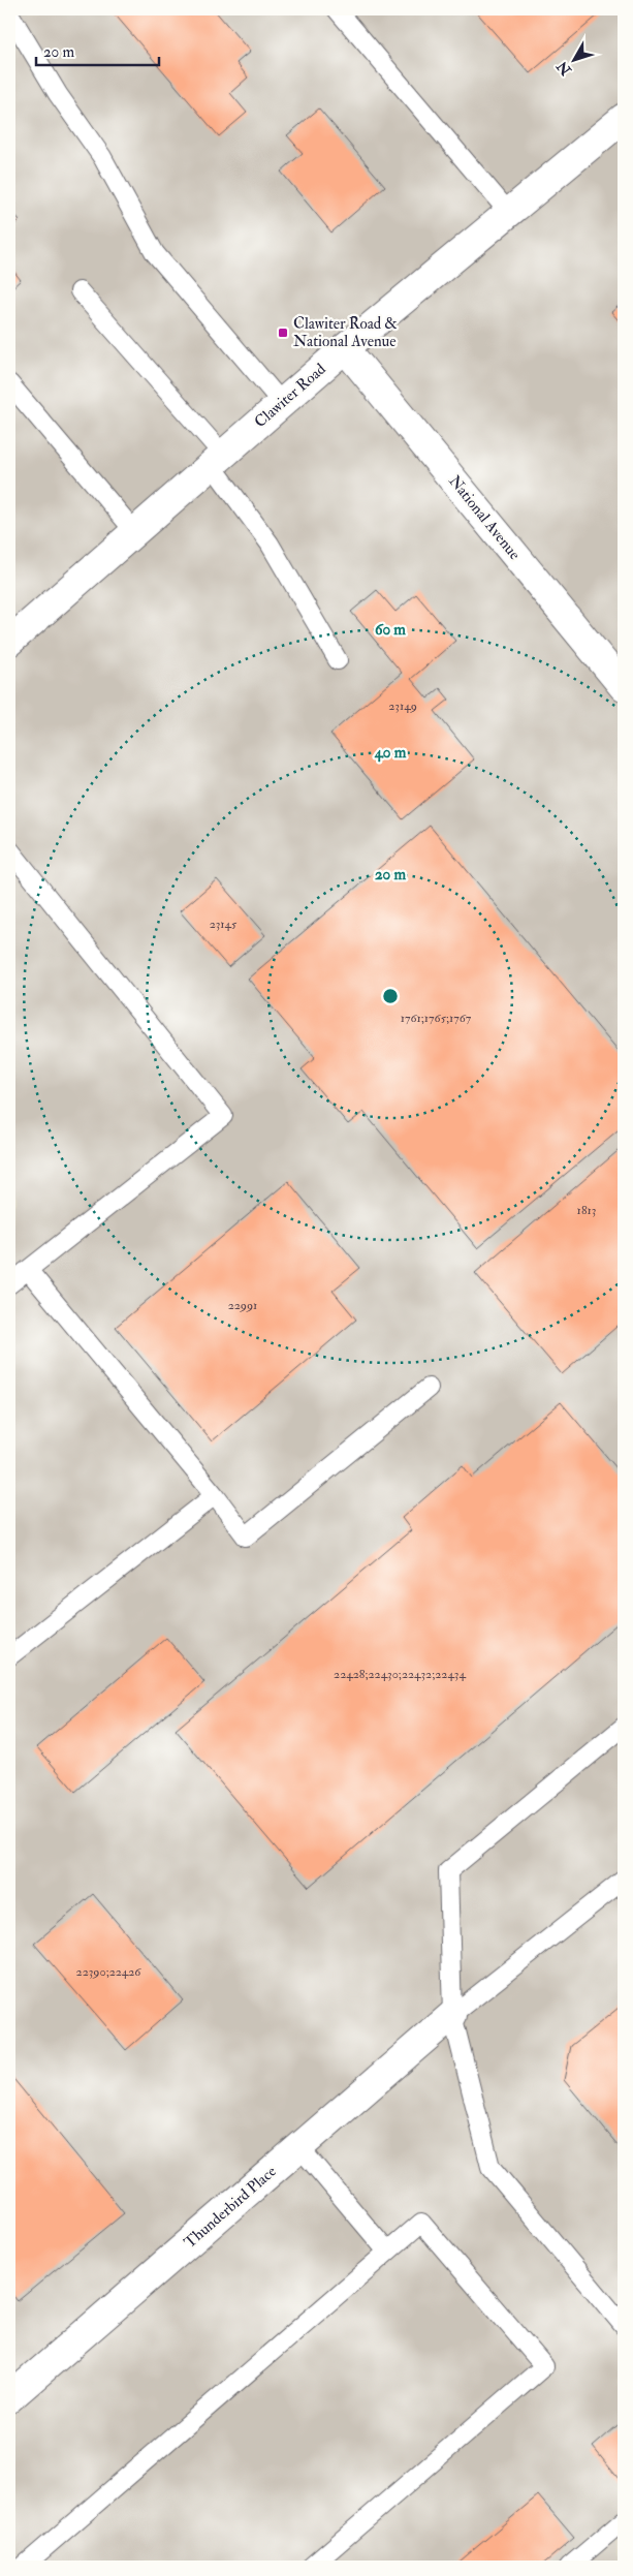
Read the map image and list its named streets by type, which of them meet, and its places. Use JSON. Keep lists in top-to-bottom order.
{
  "streets": {
    "street": ["Clawiter Road", "National Avenue", "Thunderbird Place"]
  },
  "crossings": [
    ["Clawiter Road", "National Avenue"]
  ],
  "places": {
    "transit": ["Clawiter Road & National Avenue"]
  },
  "house_numbers": [
    "23149",
    "23145",
    "1761;1765;1767",
    "1813",
    "22991",
    "22428;22430;22432;22434",
    "22390;22426"
  ],
  "scale_bar": "20 m",
  "north": "bottom left",
  "rings": ["60 m", "40 m", "20 m"]
}
